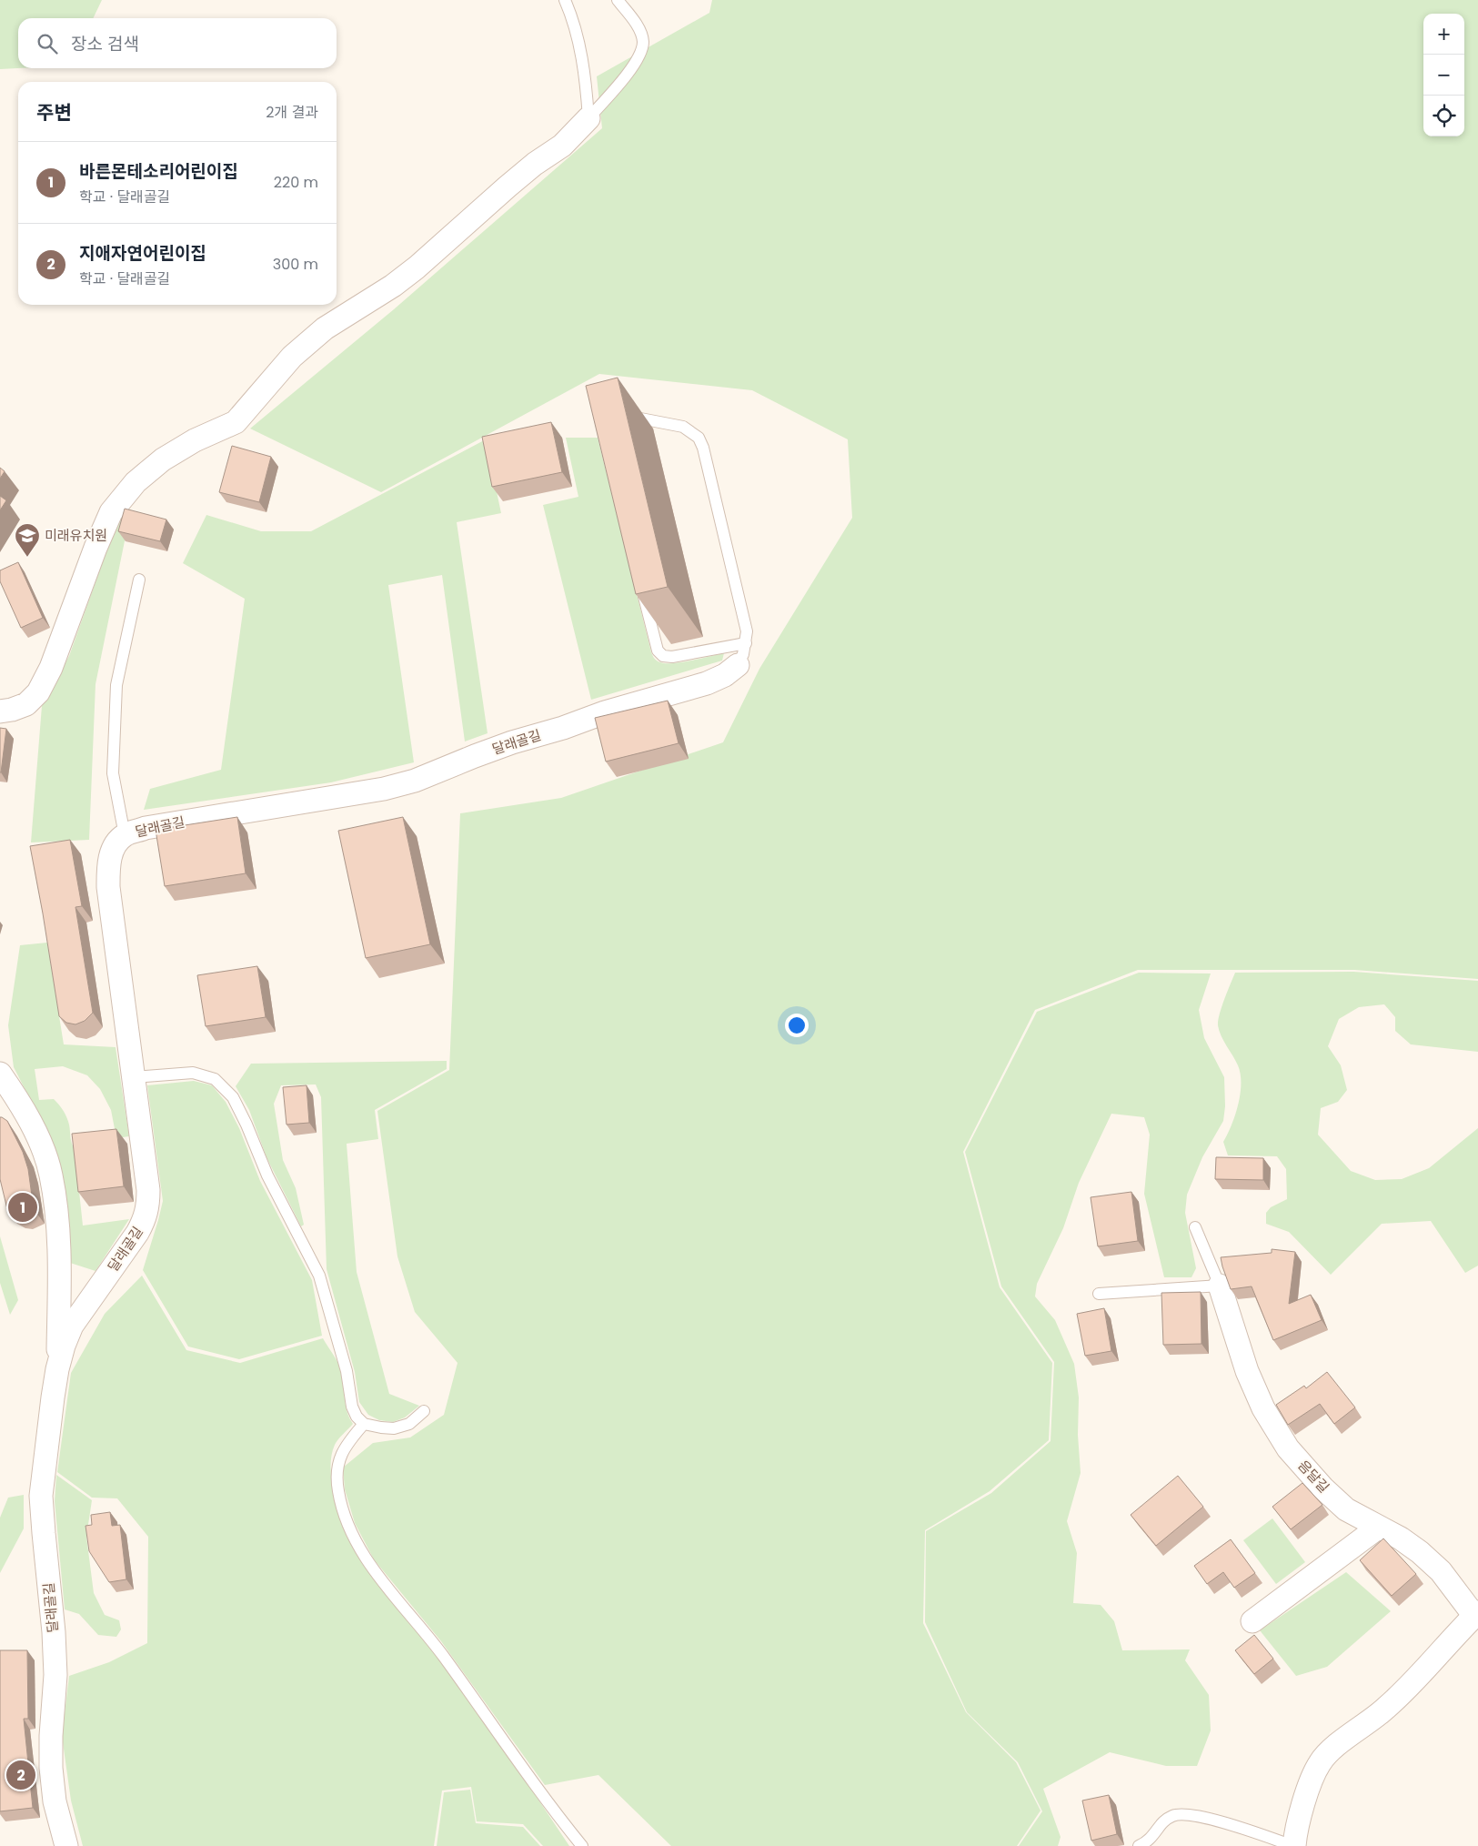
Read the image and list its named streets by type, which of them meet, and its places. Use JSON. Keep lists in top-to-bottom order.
{
  "streets": {
    "street": ["달래골길", "음달길"]
  },
  "places": {
    "school or university": ["미래유치원"]
  },
  "page": {
    "map_buttons": ["+", "−"],
    "search": "장소 검색",
    "heading": ["주변", "2개 결과"],
    "list": [
      {
        "mark": "1",
        "name": "바른몬테소리어린이집",
        "note": "학교 · 달래골길",
        "value": "220 m"
      },
      {
        "mark": "2",
        "name": "지애자연어린이집",
        "note": "학교 · 달래골길",
        "value": "300 m"
      }
    ],
    "pins": ["1", "2"]
  }
}
